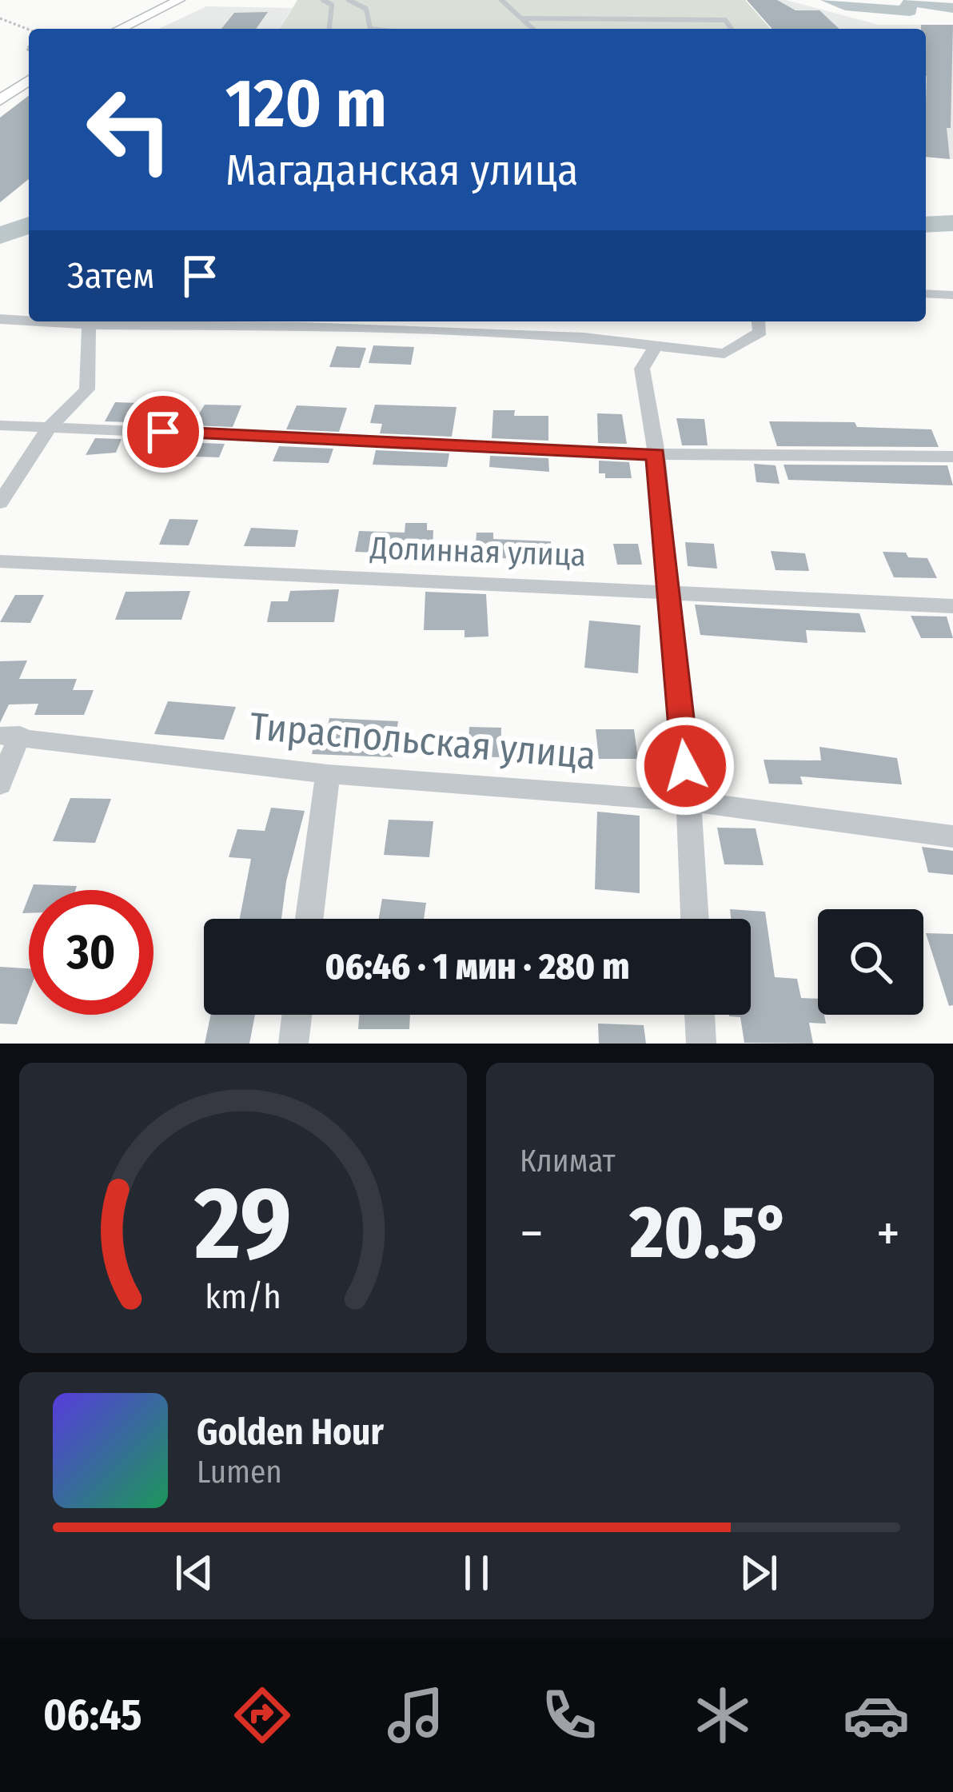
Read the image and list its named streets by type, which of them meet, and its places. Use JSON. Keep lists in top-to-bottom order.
{
  "streets": {
    "street": ["Долинная улица", "Тираспольская улица"]
  },
  "page": {
    "turn": ["120 m", "Магаданская улица"],
    "then": "Затем",
    "limit": "30",
    "trip": "06:46 · 1 мин · 280 m",
    "tile": "Климат",
    "heat": ["−", "20.5°", "+"],
    "song": ["Golden Hour", "Lumen"],
    "tabs": "06:45",
    "gauge": ["29", "km/h"]
  }
}
